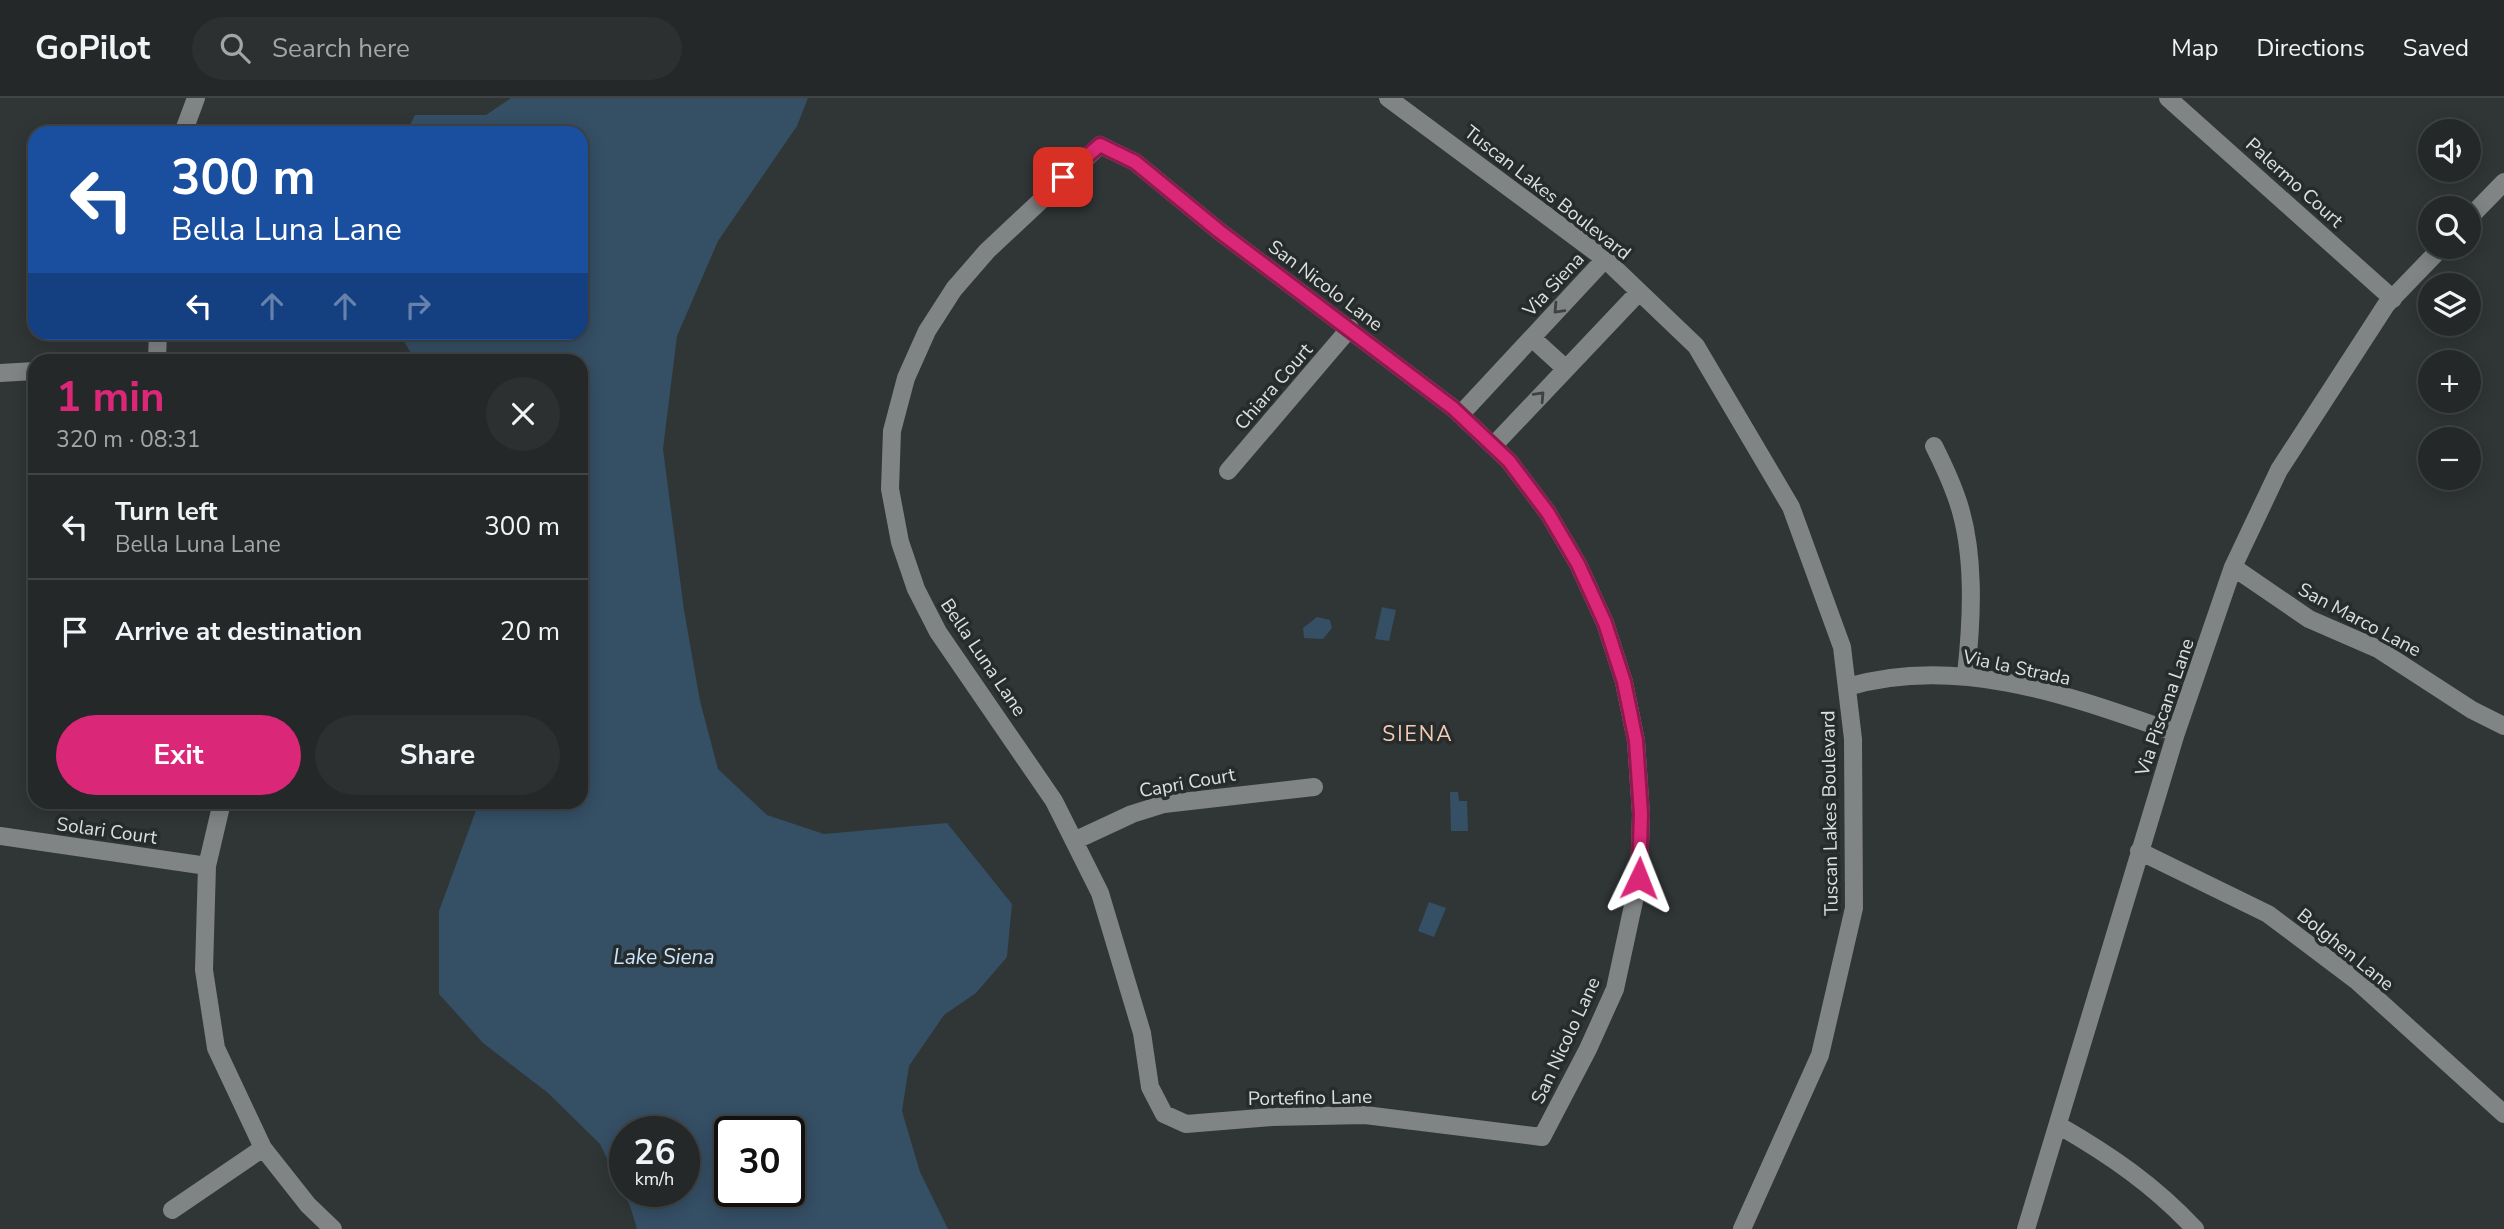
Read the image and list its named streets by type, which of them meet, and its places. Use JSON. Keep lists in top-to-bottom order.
{
  "streets": {
    "street": [
      "Palermo Court",
      "Tuscan Lakes Boulevard",
      "Via Siena",
      "San Nicolo Lane",
      "Chiara Court",
      "San Marco Lane",
      "Bella Luna Lane",
      "Via la Strada",
      "Via Piscana Lane",
      "Capri Court",
      "Solari Court",
      "Bolghen Lane",
      "Portefino Lane"
    ]
  },
  "crossings": [
    ["Palermo Court", "Via Piscana Lane"],
    ["Tuscan Lakes Boulevard", "Via Siena"],
    ["Tuscan Lakes Boulevard", "Via la Strada"],
    ["Via Siena", "San Nicolo Lane"],
    ["San Nicolo Lane", "Chiara Court"],
    ["San Nicolo Lane", "Bella Luna Lane"],
    ["San Nicolo Lane", "Portefino Lane"],
    ["San Marco Lane", "Via Piscana Lane"],
    ["Bella Luna Lane", "Capri Court"],
    ["Bella Luna Lane", "Portefino Lane"],
    ["Via la Strada", "Via Piscana Lane"],
    ["Via Piscana Lane", "Bolghen Lane"]
  ],
  "districts": ["SIENA"],
  "water": ["Lake Siena"],
  "page": {
    "header": "GoPilot",
    "search": "Search here",
    "nav": ["Map", "Directions", "Saved"],
    "map_buttons": ["+", "−"],
    "turn": ["300 m", "Bella Luna Lane"],
    "heading": ["1 min", "320 m · 08:31"],
    "list": [
      {
        "name": "Turn left",
        "note": "Bella Luna Lane",
        "value": "300 m"
      },
      {
        "name": "Arrive at destination",
        "value": "20 m"
      }
    ],
    "buttons": ["Exit", "Share"],
    "speed": "26 km/h",
    "limit": "30"
  }
}
